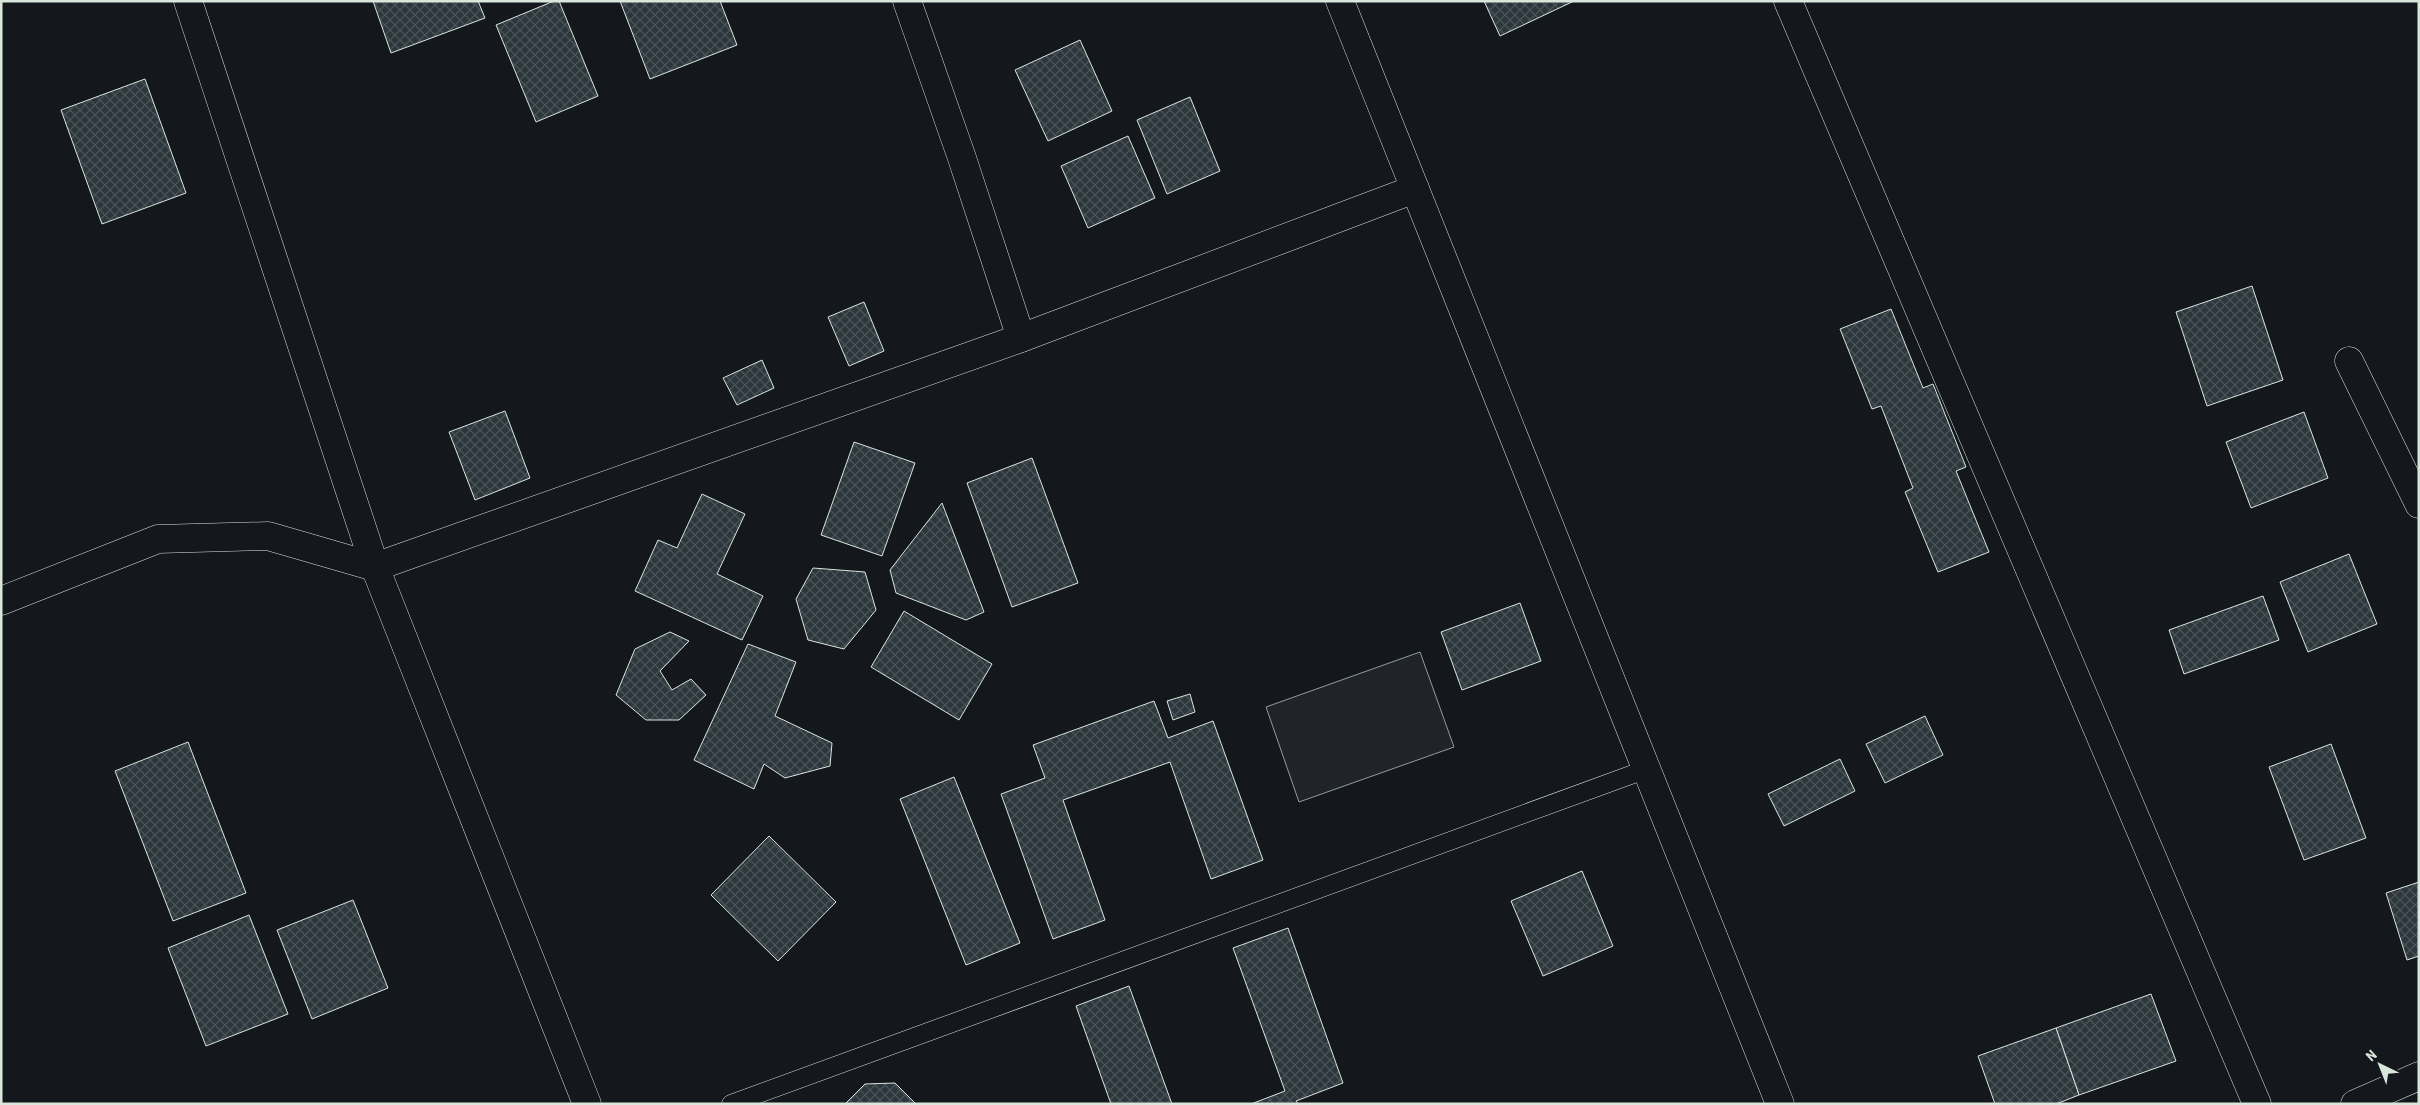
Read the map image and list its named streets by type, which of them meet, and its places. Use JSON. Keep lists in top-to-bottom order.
{
  "north": "top left"
}
